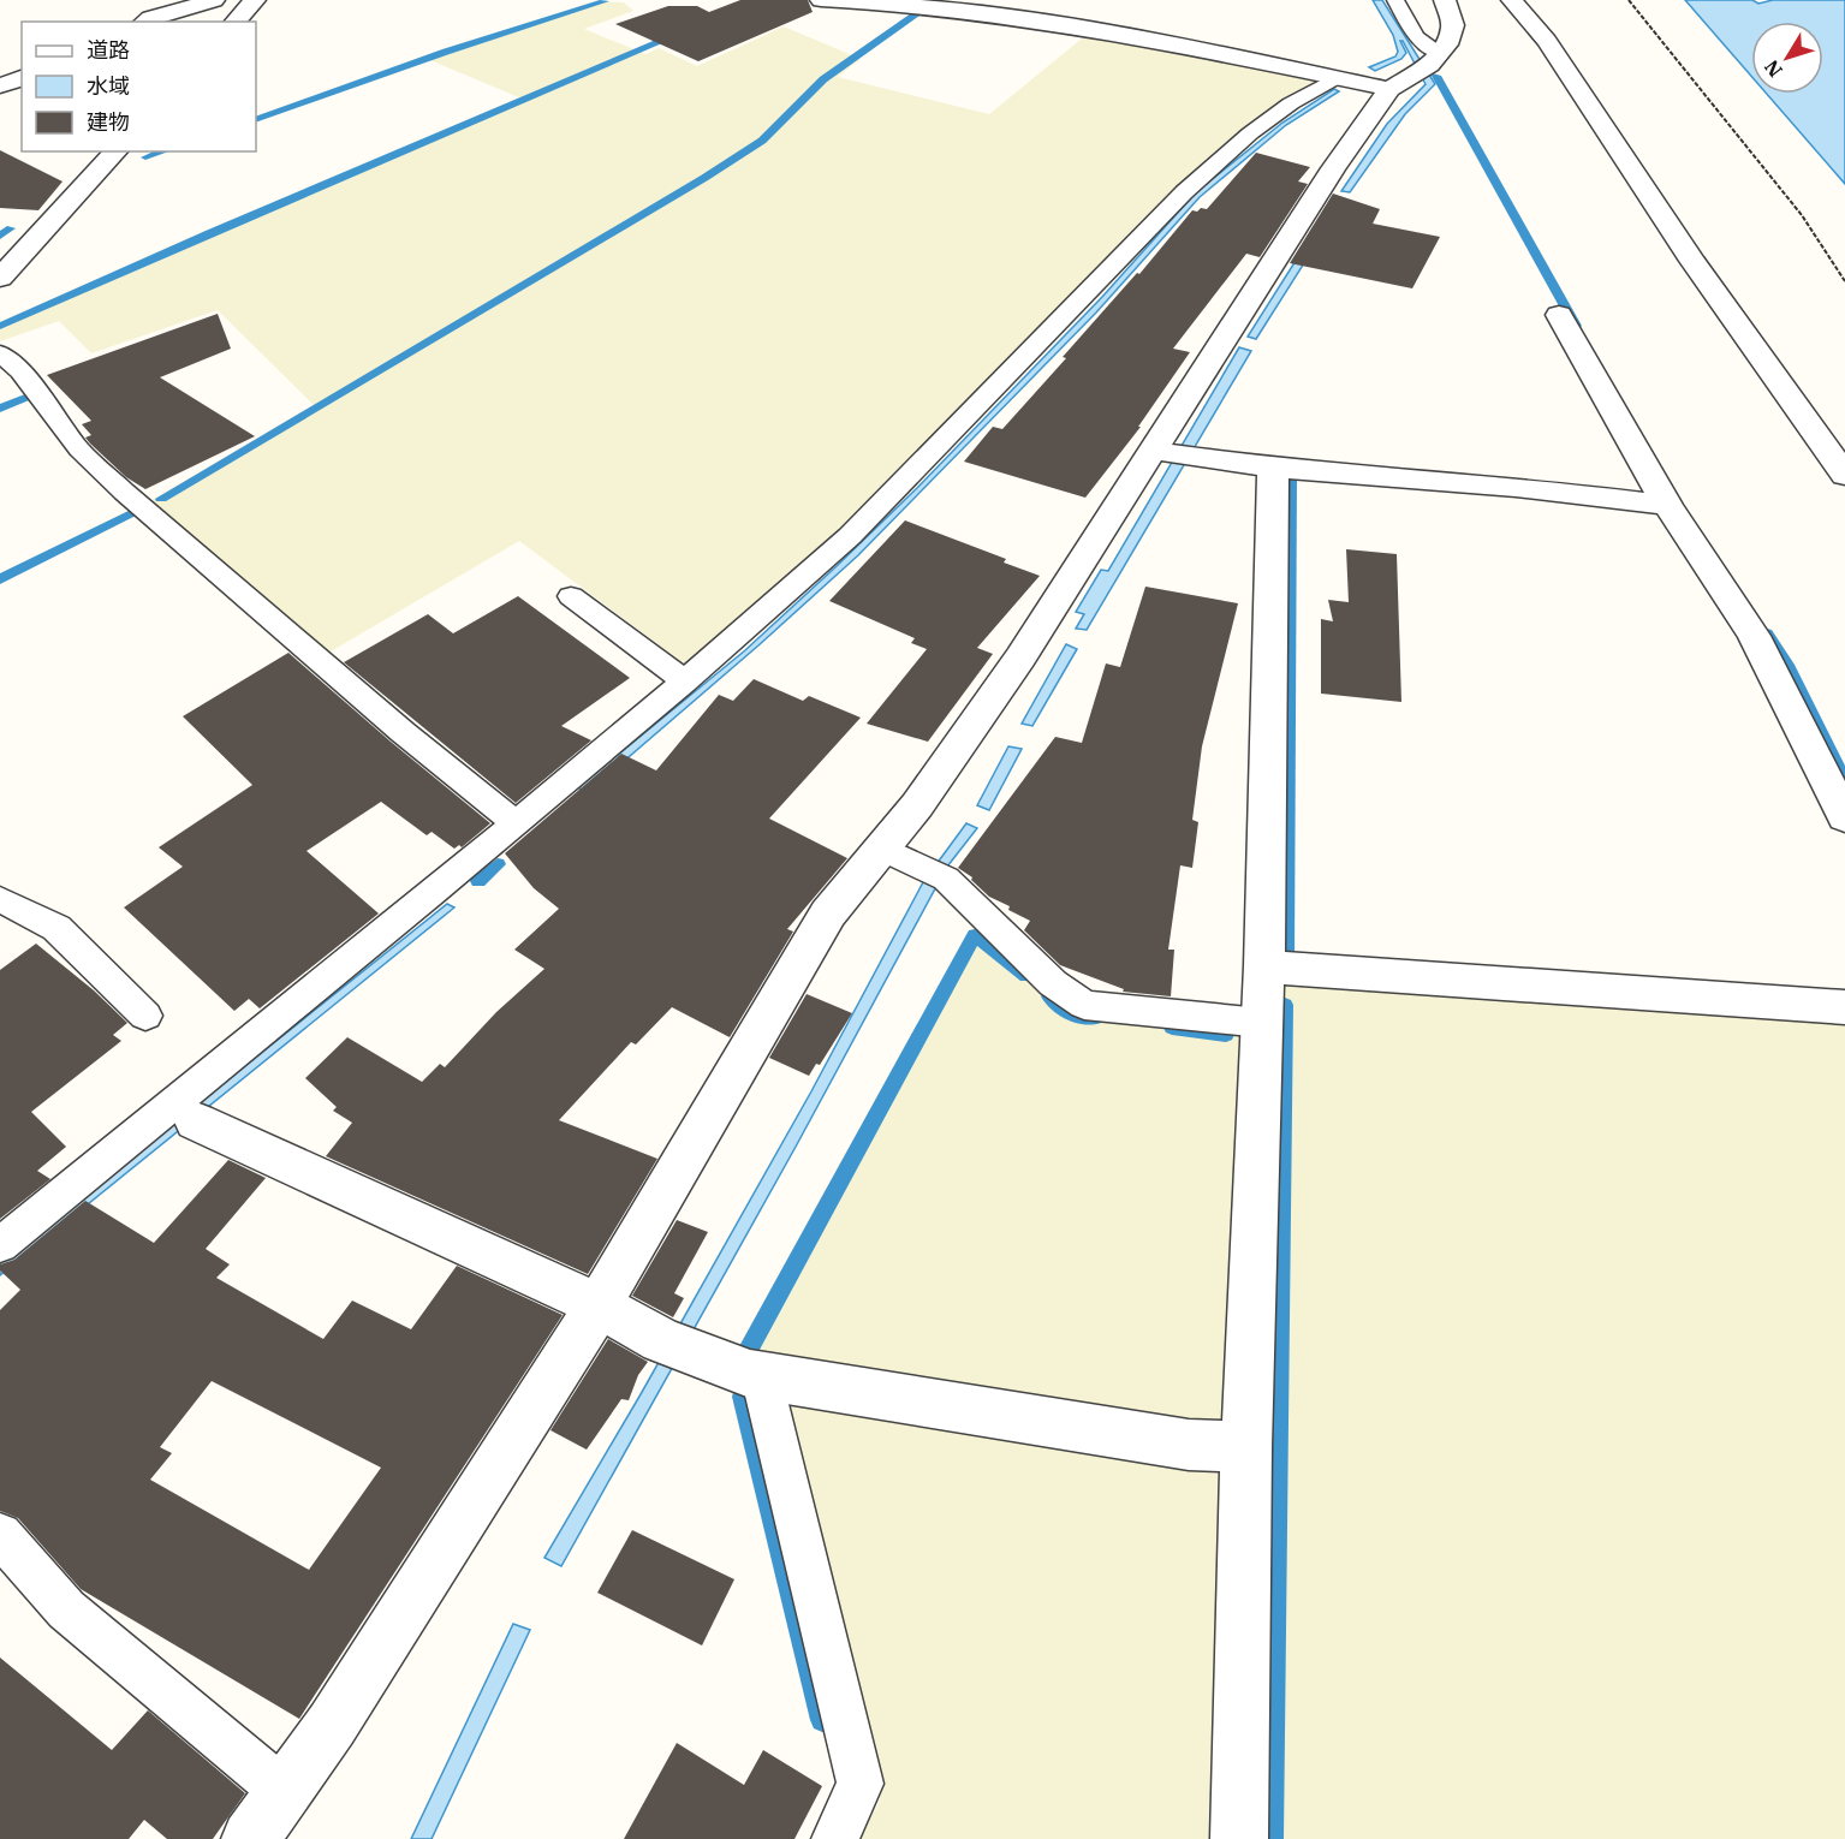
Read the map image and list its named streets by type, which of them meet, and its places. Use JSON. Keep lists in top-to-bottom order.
{
  "legend": ["道路", "水域", "建物"],
  "north": "bottom left"
}
